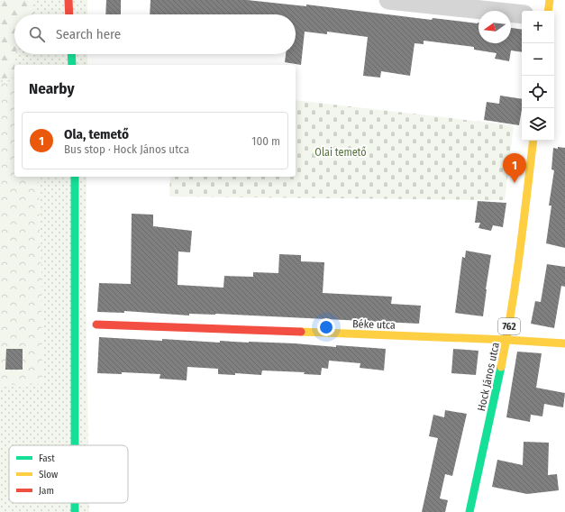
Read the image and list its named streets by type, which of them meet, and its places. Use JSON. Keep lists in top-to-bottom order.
{
  "streets": {
    "street": ["Béke utca", "762", "Hock János utca"]
  },
  "crossings": [
    ["Béke utca", "Hock János utca"]
  ],
  "parks": ["Olai temető"],
  "legend": ["Fast", "Slow", "Jam"],
  "north": "left",
  "page": {
    "map_buttons": ["+", "−"],
    "search": "Search here",
    "heading": "Nearby",
    "list": [
      {
        "mark": "1",
        "name": "Ola, temető",
        "note": "Bus stop · Hock János utca",
        "value": "100 m"
      }
    ],
    "pins": "1"
  }
}
